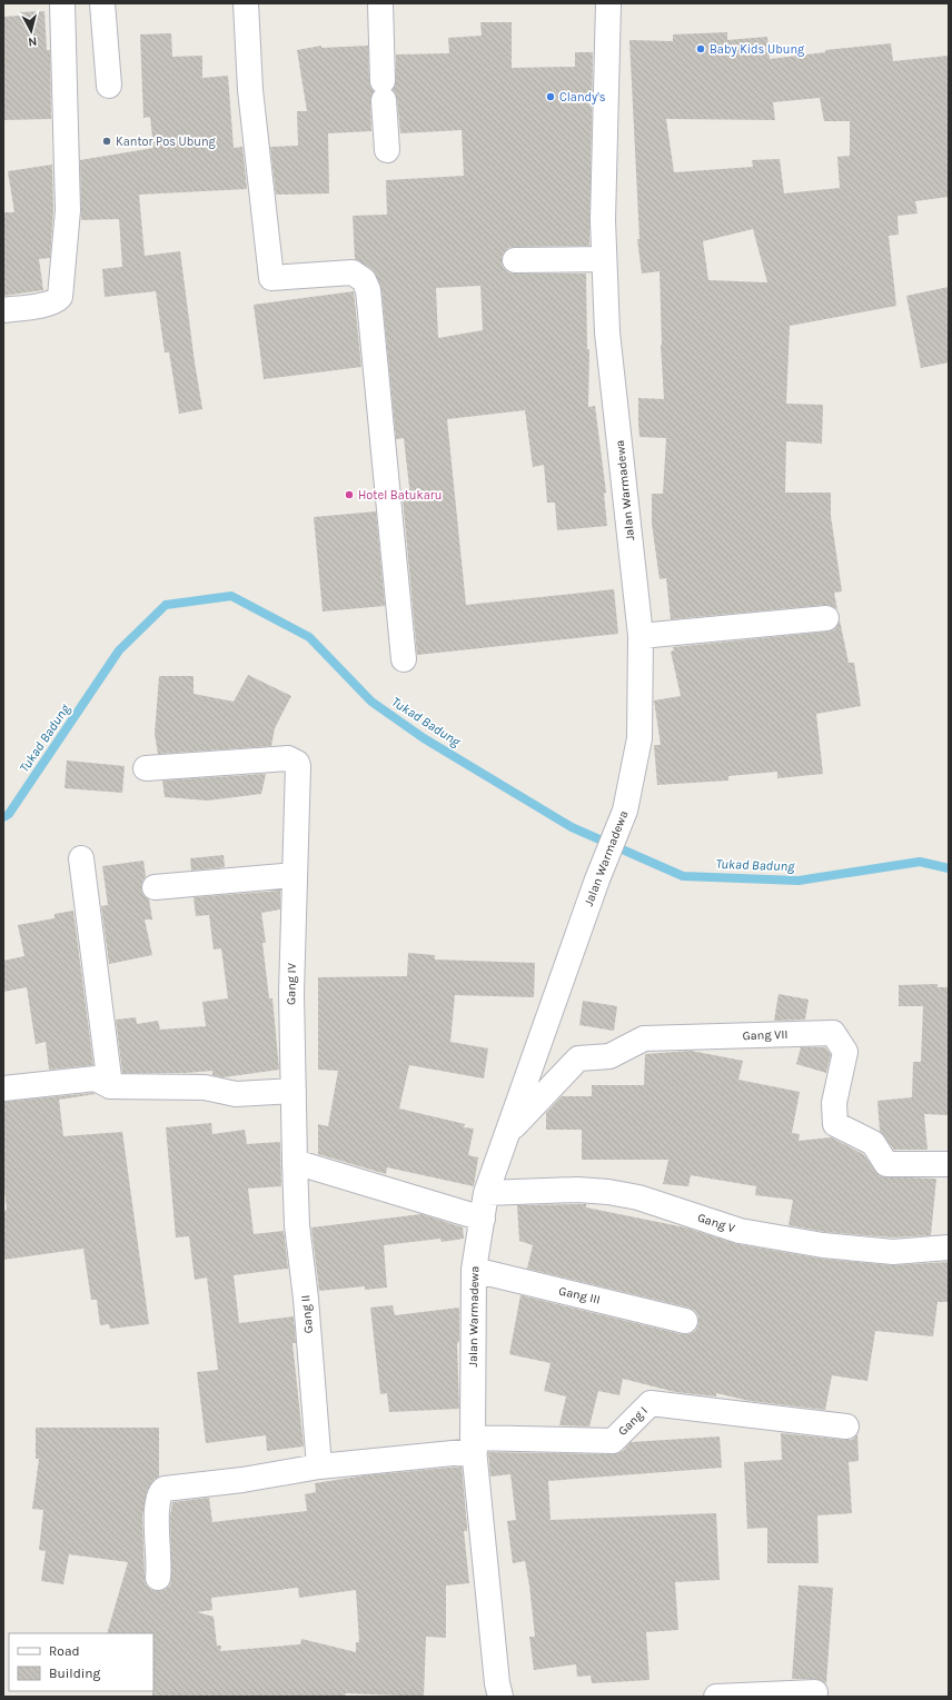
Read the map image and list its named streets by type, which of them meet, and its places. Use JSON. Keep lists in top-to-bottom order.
{
  "streets": {
    "street": [
      "Jalan Warmadewa",
      "Gang IV",
      "Gang VII",
      "Gang V",
      "Gang III",
      "Gang II",
      "Gang I"
    ]
  },
  "crossings": [
    ["Jalan Warmadewa", "Gang VII"],
    ["Jalan Warmadewa", "Gang V"],
    ["Jalan Warmadewa", "Gang III"],
    ["Jalan Warmadewa", "Gang I"],
    ["Gang IV", "Gang II"]
  ],
  "water": ["Tukad Badung"],
  "places": [
    "Baby Kids Ubung",
    "Clandy's",
    "Kantor Pos Ubung",
    "Hotel Batukaru"
  ],
  "legend": ["Road", "Building"],
  "north": "bottom"
}
